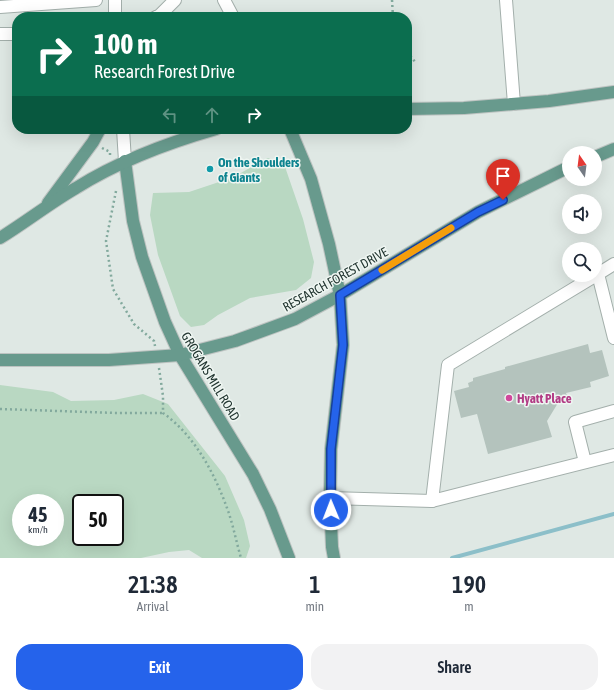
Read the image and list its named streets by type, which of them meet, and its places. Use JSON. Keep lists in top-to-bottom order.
{
  "streets": {
    "main road": ["RESEARCH FOREST DRIVE", "GROGANS MILL ROAD"]
  },
  "crossings": [
    ["RESEARCH FOREST DRIVE", "GROGANS MILL ROAD"]
  ],
  "places": ["On the Shoulders of Giants", "Hyatt Place"],
  "north": "top",
  "page": {
    "turn": ["100 m", "Research Forest Drive"],
    "speed": "45 km/h",
    "limit": "50",
    "eta": [
      "21:38",
      "Arrival",
      "1",
      "min",
      "190",
      "m"
    ],
    "buttons": ["Exit", "Share"]
  }
}
